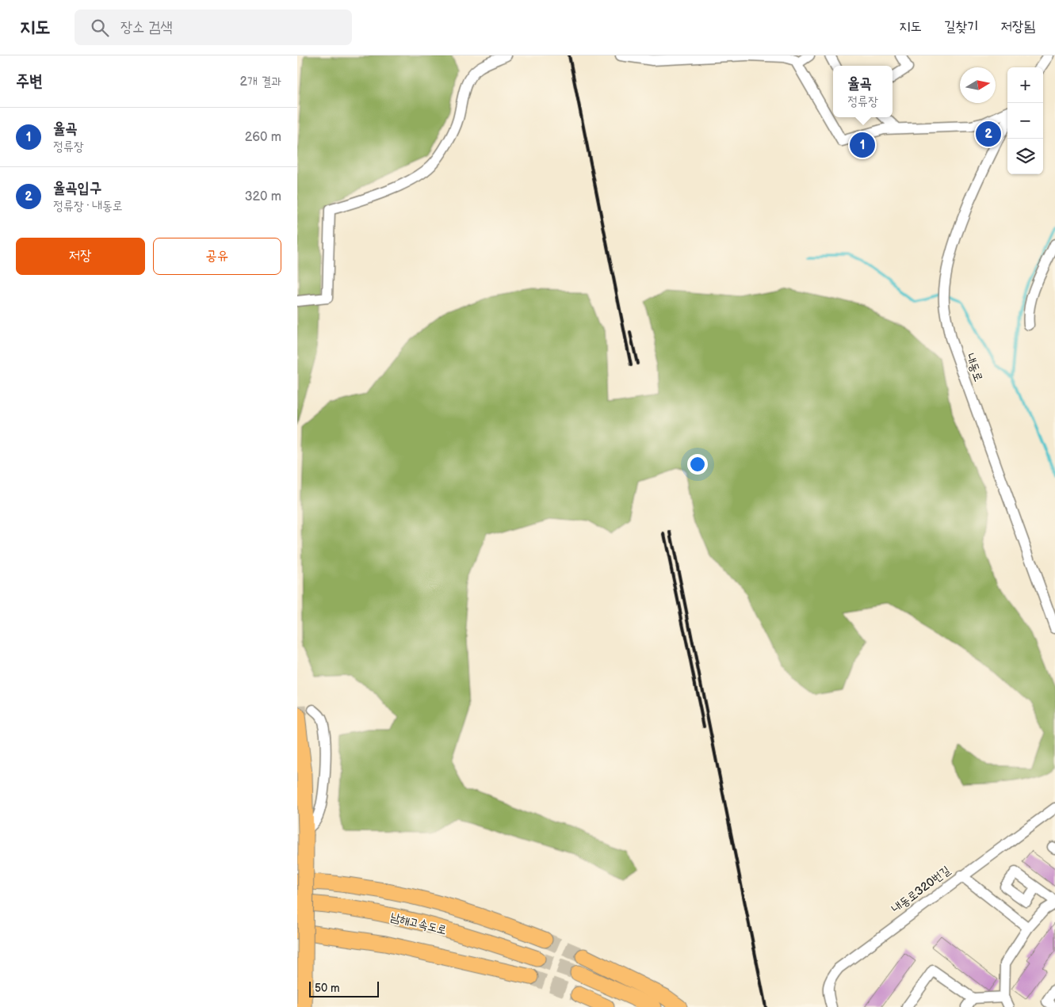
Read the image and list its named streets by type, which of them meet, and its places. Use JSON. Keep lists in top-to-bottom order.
{
  "streets": {
    "highway": ["남해고속도로"],
    "street": ["내동로", "내동로320번길"]
  },
  "scale_bar": "50 m",
  "north": "right",
  "page": {
    "header": "지도",
    "search": "장소 검색",
    "nav": ["지도", "길찾기", "저장됨"],
    "heading": ["주변", "2개 결과"],
    "popup": ["율곡", "정류장"],
    "map_buttons": ["+", "−"],
    "list": [
      {
        "mark": "1",
        "name": "율곡",
        "note": "정류장",
        "value": "260 m"
      },
      {
        "mark": "2",
        "name": "율곡입구",
        "note": "정류장 · 내동로",
        "value": "320 m"
      }
    ],
    "pins": ["2", "1"],
    "buttons": ["저장", "공유"],
    "scale": "50 m"
  }
}
